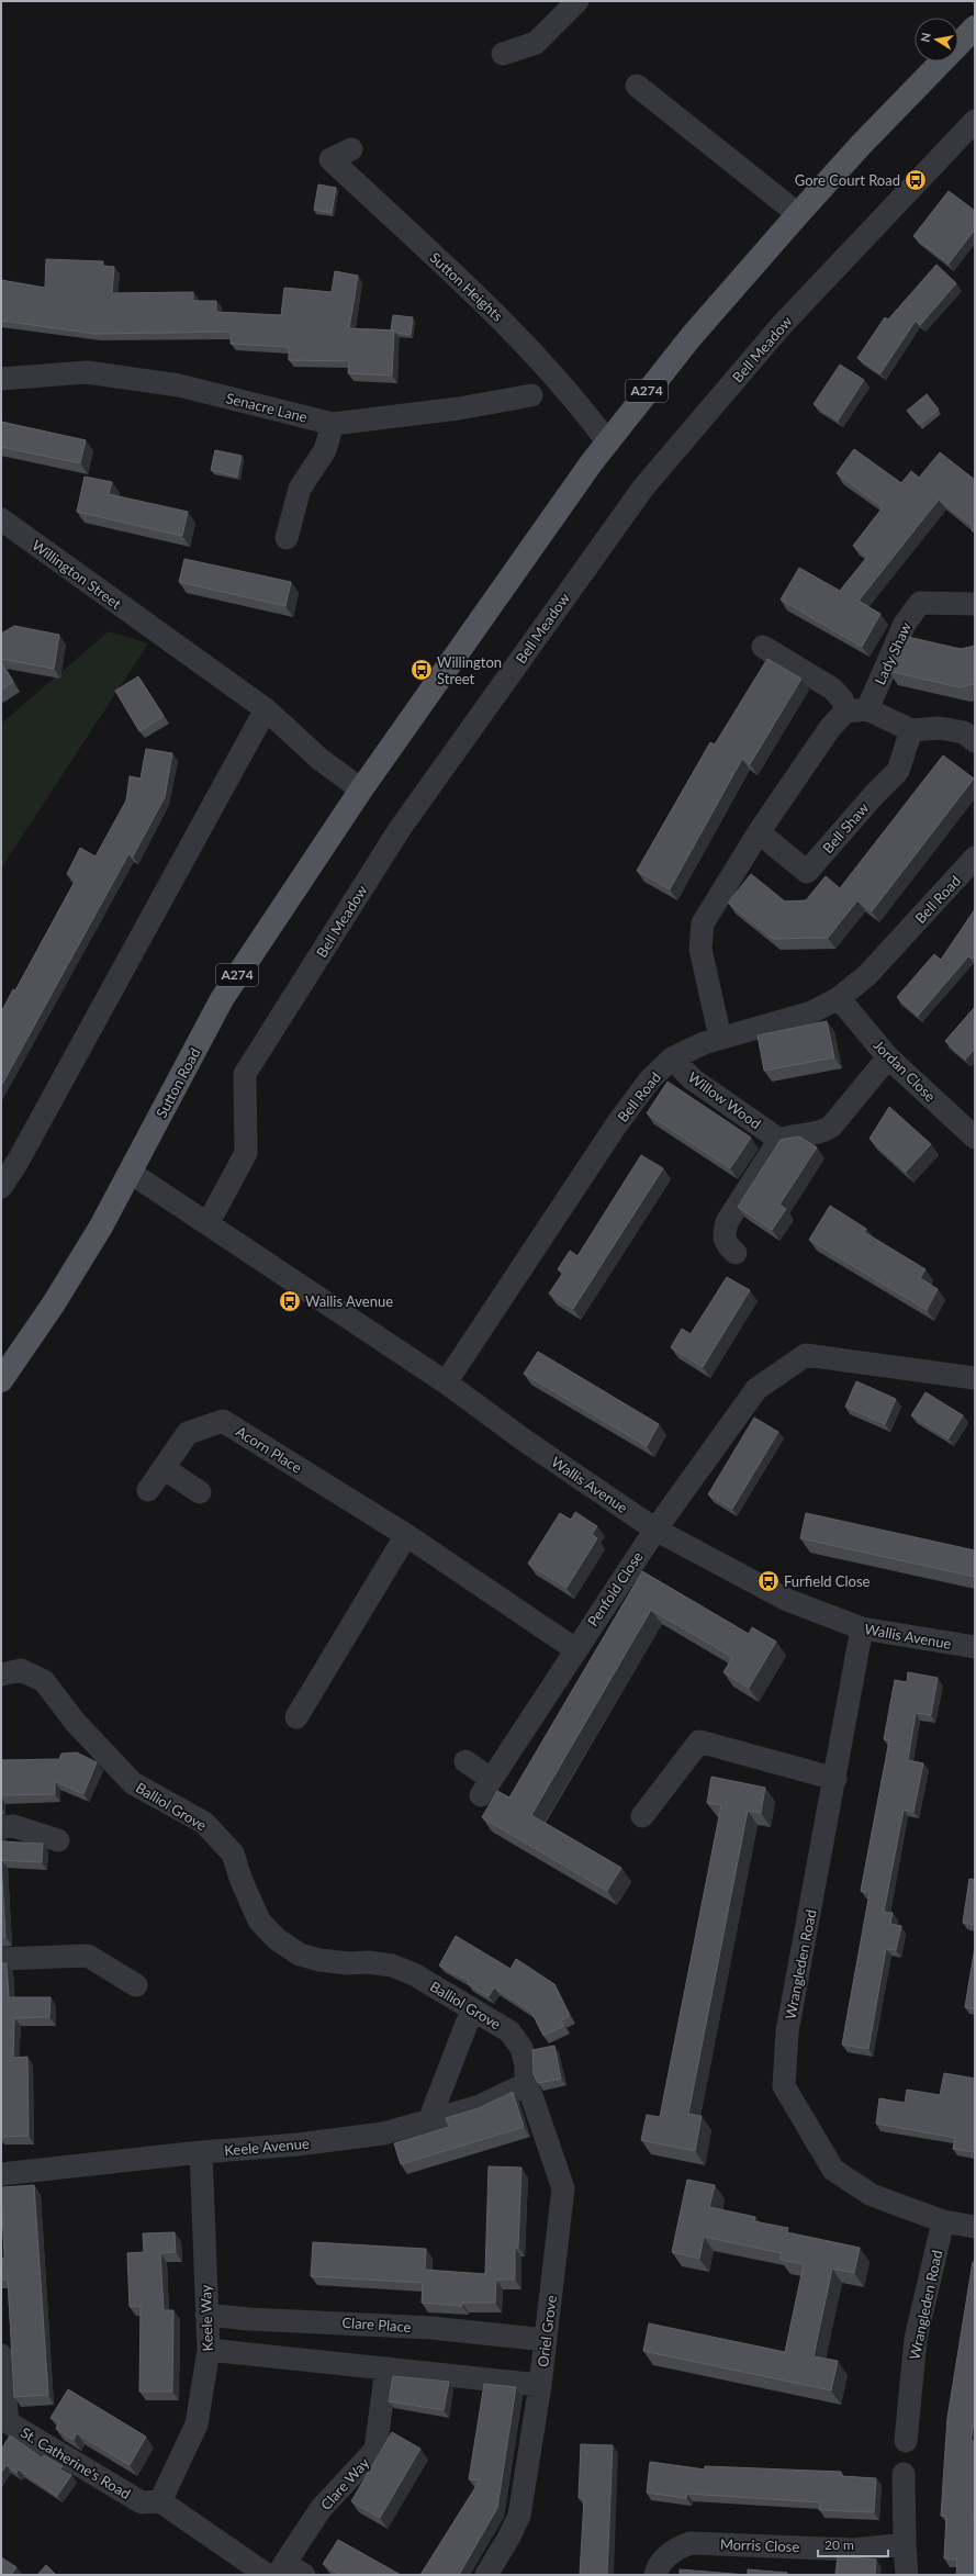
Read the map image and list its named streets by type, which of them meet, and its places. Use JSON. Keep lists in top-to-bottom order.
{
  "streets": {
    "main road": ["A274", "Sutton Road"],
    "street": [
      "Sutton Heights",
      "Bell Meadow",
      "Senacre Lane",
      "Willington Street",
      "Lady Shaw",
      "Bell Shaw",
      "Bell Road",
      "Jordan Close",
      "Willow Wood",
      "Acorn Place",
      "Wallis Avenue",
      "Penfold Close",
      "Balliol Grove",
      "Wrangleden Road",
      "Keele Avenue",
      "Keele Way",
      "Clare Place",
      "Oriel Grove",
      "St. Catherine's Road",
      "Clare Way",
      "Morris Close"
    ]
  },
  "crossings": [
    ["Sutton Heights", "A274"],
    ["Bell Meadow", "Wallis Avenue"],
    ["A274", "Willington Street"],
    ["A274", "Sutton Road"],
    ["Willington Street", "Sutton Road"],
    ["Bell Road", "Jordan Close"],
    ["Bell Road", "Willow Wood"],
    ["Bell Road", "Wallis Avenue"],
    ["Sutton Road", "Wallis Avenue"],
    ["Acorn Place", "Penfold Close"],
    ["Wallis Avenue", "Penfold Close"],
    ["Wallis Avenue", "Wrangleden Road"],
    ["Balliol Grove", "Keele Avenue"],
    ["Balliol Grove", "Oriel Grove"],
    ["Keele Avenue", "Keele Way"],
    ["Keele Avenue", "Oriel Grove"],
    ["Keele Way", "Clare Place"],
    ["Keele Way", "St. Catherine's Road"],
    ["Clare Place", "Oriel Grove"]
  ],
  "places": {
    "bus stop": [
      "Gore Court Road",
      "Willington Street",
      "Wallis Avenue",
      "Furfield Close"
    ]
  },
  "scale_bar": "20 m",
  "north": "left"
}
